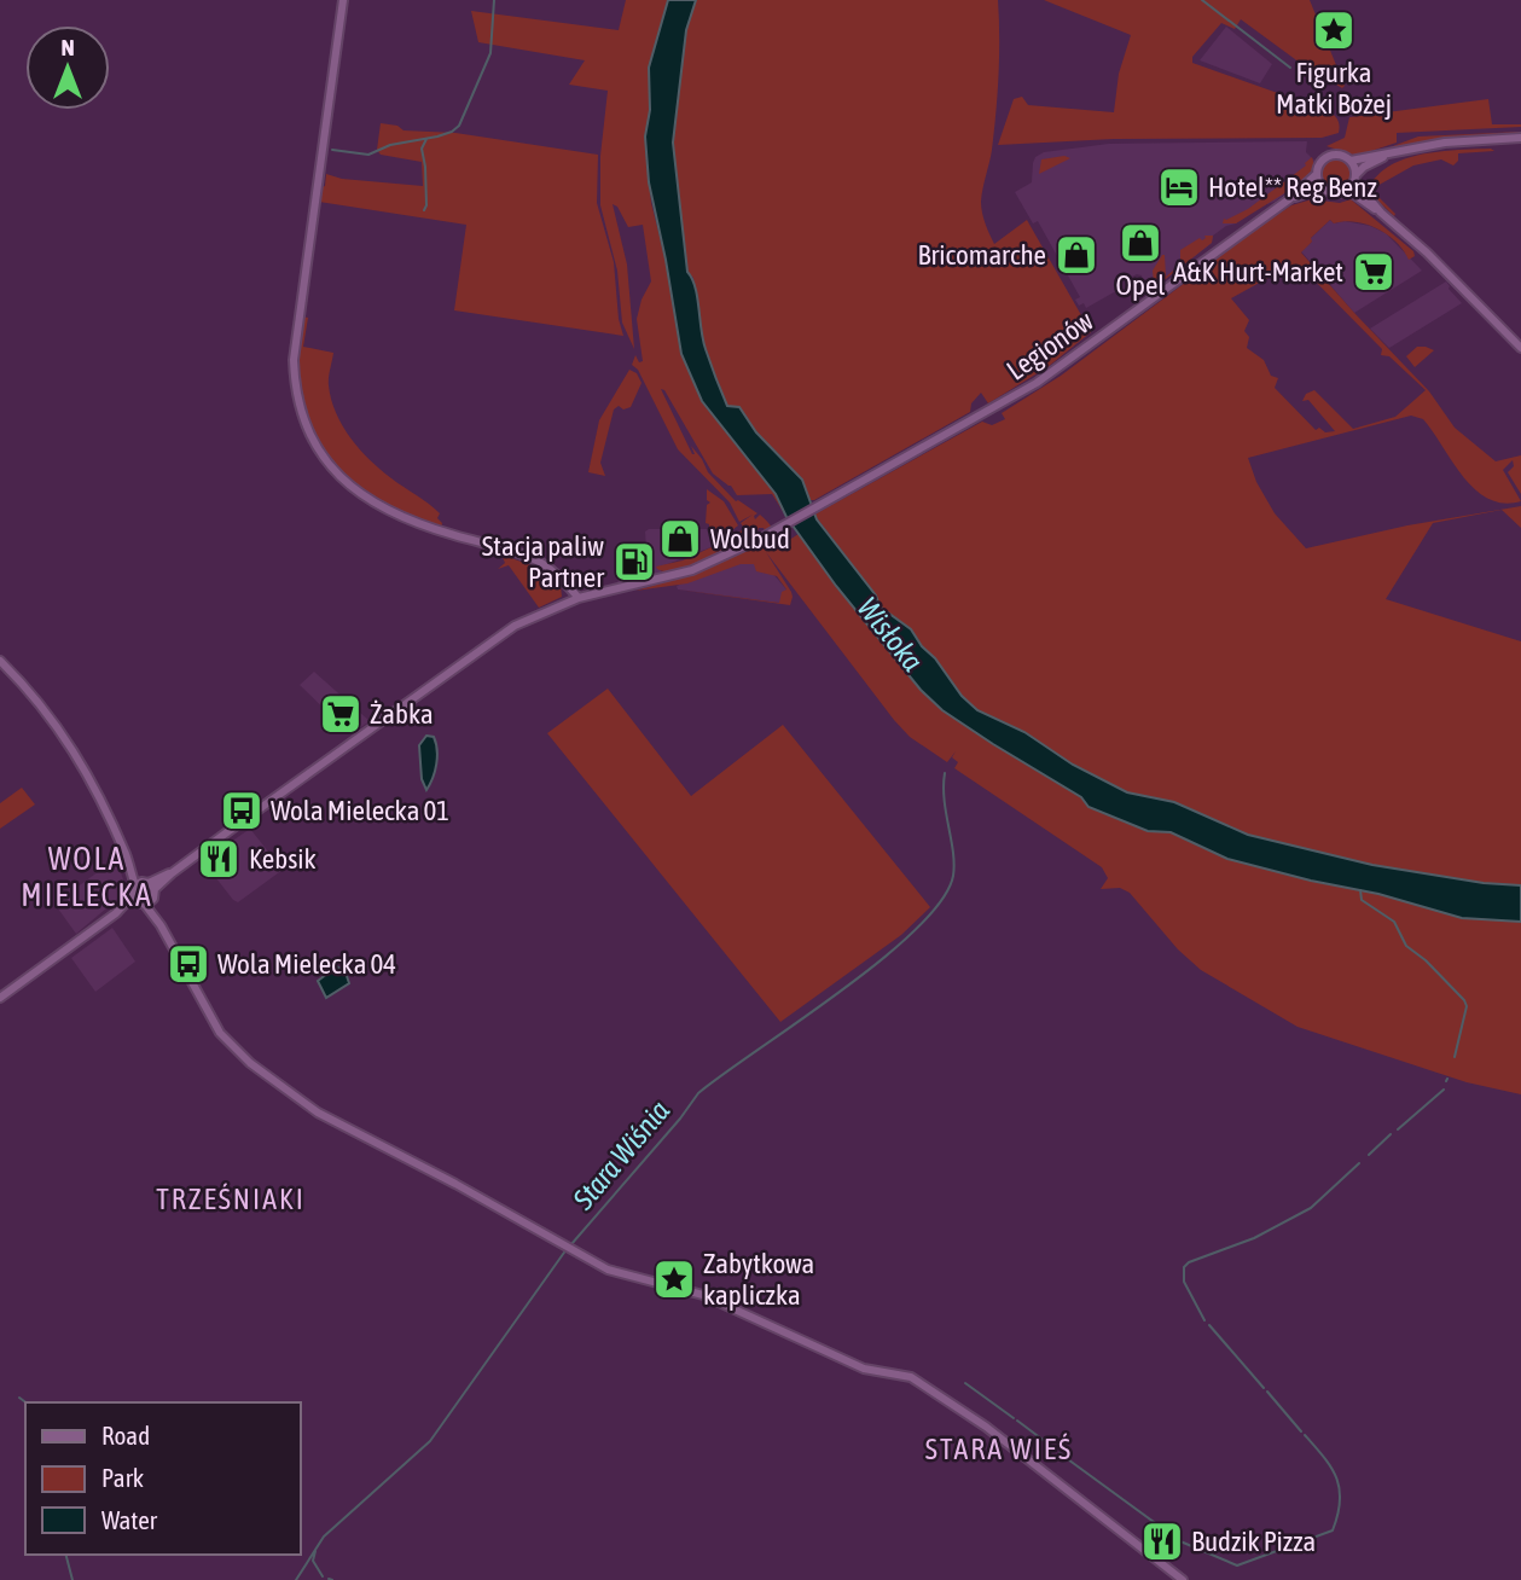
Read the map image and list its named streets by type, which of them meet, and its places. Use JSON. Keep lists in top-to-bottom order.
{
  "streets": {
    "street": ["Legionów"]
  },
  "districts": ["WOLA MIELECKA", "TRZEŚNIAKI", "STARA WIEŚ"],
  "water": ["Wisłoka", "Stara Wiśnia"],
  "places": {
    "place": ["Figurka Matki Bożej", "Zabytkowa kapliczka"],
    "hotel": ["Hotel** Reg Benz"],
    "shop": ["Opel", "Bricomarche", "Wolbud"],
    "supermarket": ["A&K Hurt-Market", "Żabka"],
    "fuel station": ["Stacja paliw Partner"],
    "bus stop": ["Wola Mielecka 01", "Wola Mielecka 04"],
    "restaurant": ["Kebsik", "Budzik Pizza"]
  },
  "legend": ["Road", "Park", "Water"],
  "north": "top"
}
